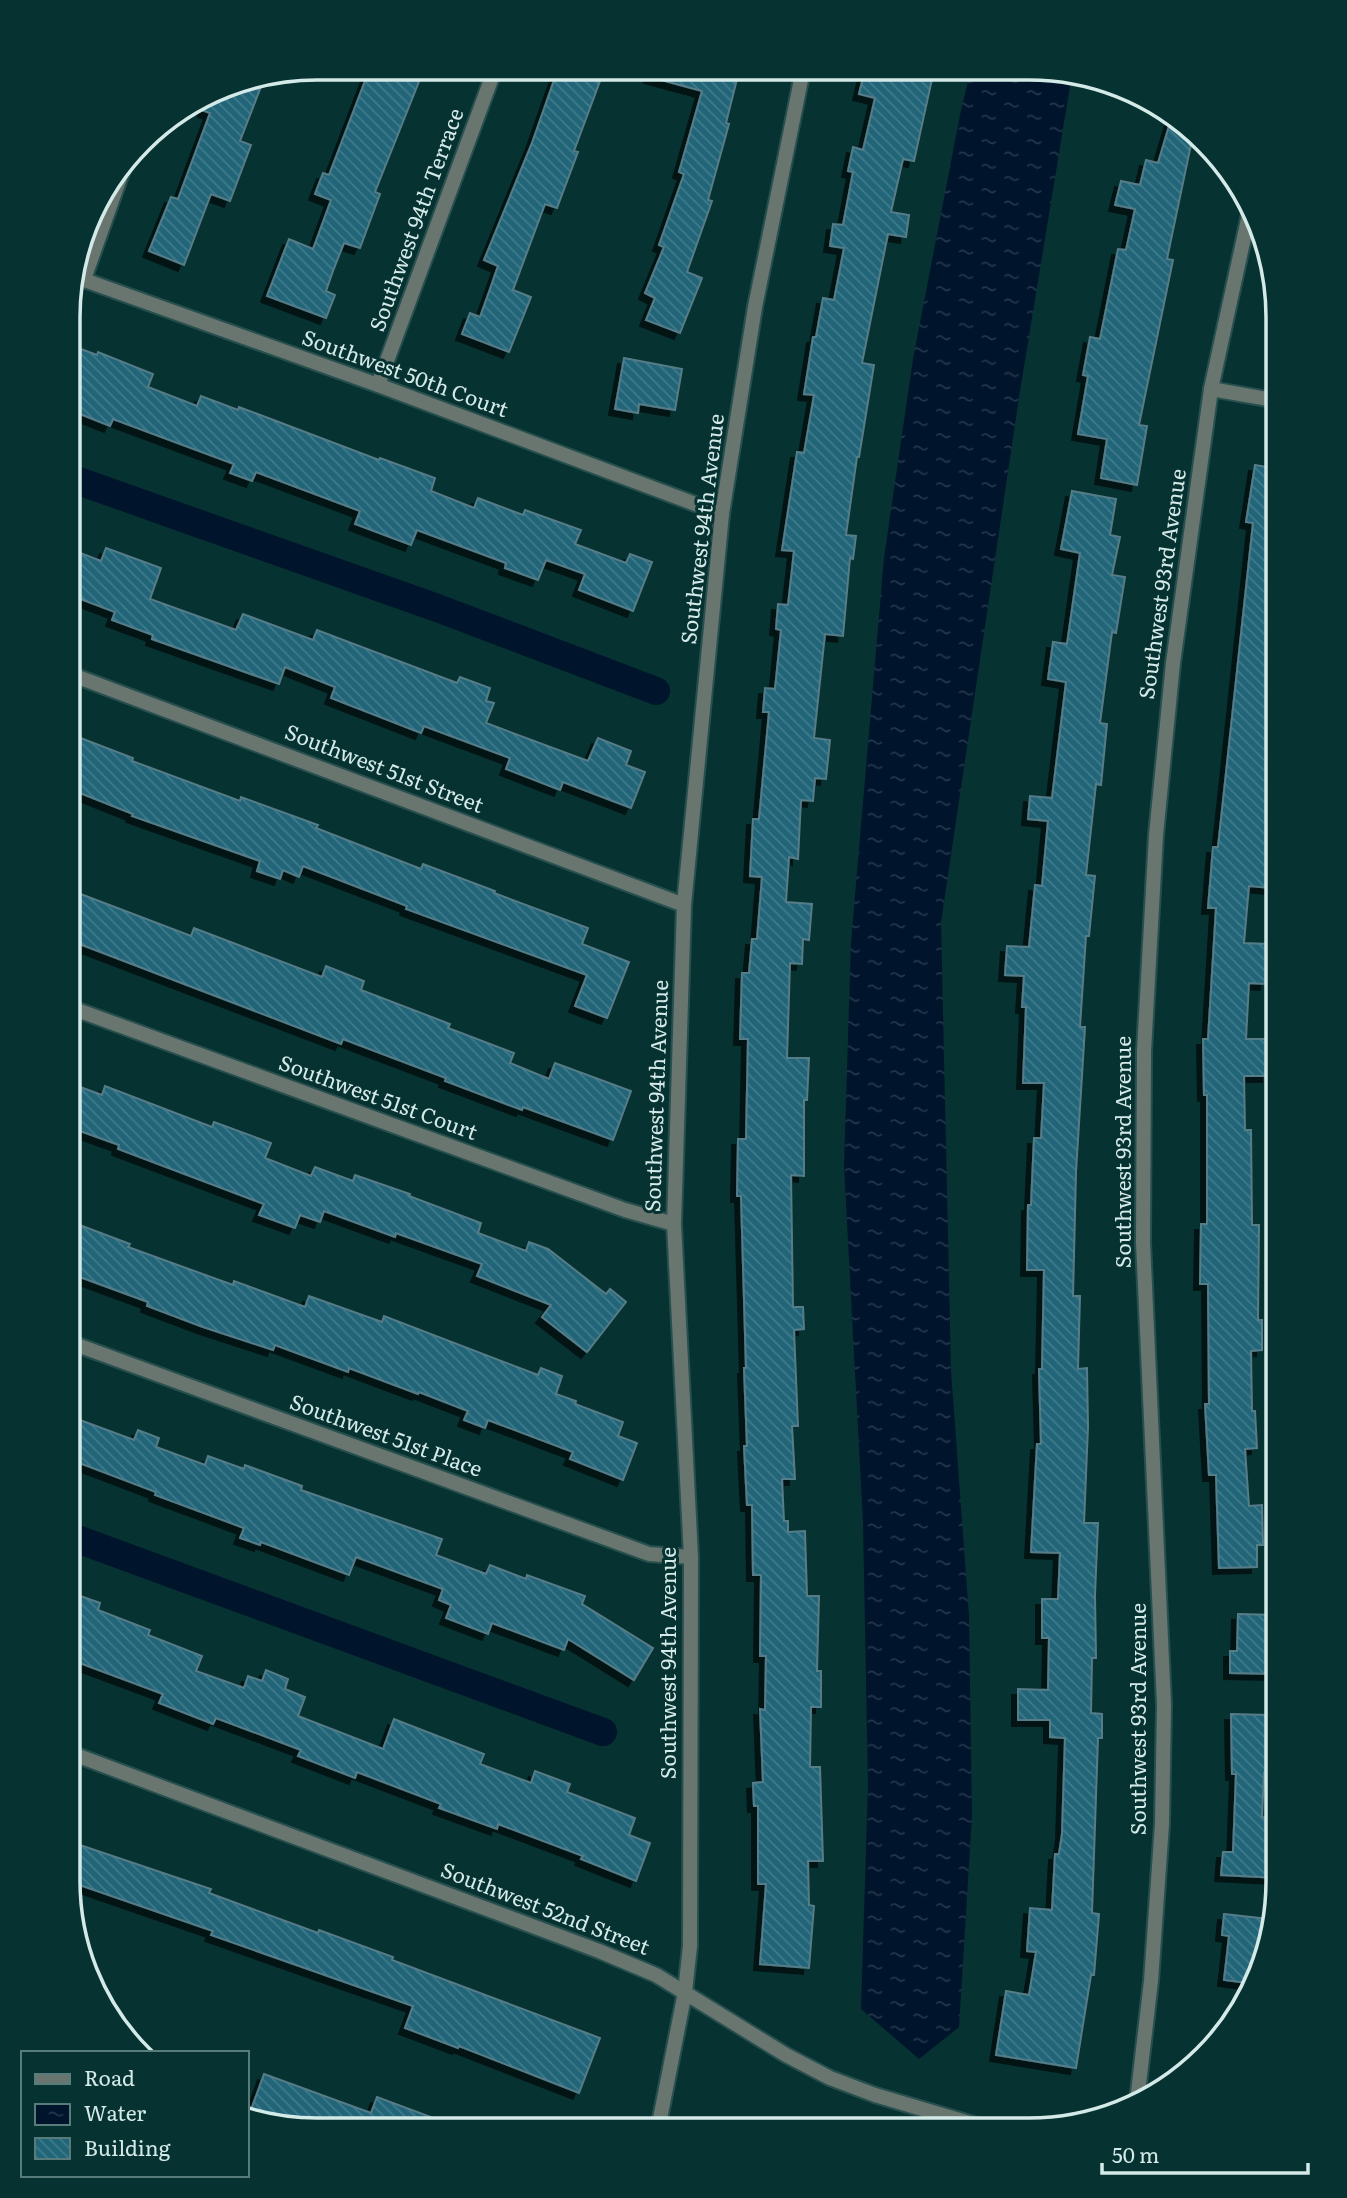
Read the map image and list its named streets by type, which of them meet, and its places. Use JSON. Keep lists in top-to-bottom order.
{
  "streets": {
    "street": [
      "Southwest 94th Terrace",
      "Southwest 50th Court",
      "Southwest 94th Avenue",
      "Southwest 93rd Avenue",
      "Southwest 51st Street",
      "Southwest 51st Court",
      "Southwest 51st Place",
      "Southwest 52nd Street"
    ]
  },
  "crossings": [
    ["Southwest 94th Terrace", "Southwest 50th Court"],
    ["Southwest 50th Court", "Southwest 94th Avenue"],
    ["Southwest 94th Avenue", "Southwest 51st Street"],
    ["Southwest 94th Avenue", "Southwest 51st Court"],
    ["Southwest 94th Avenue", "Southwest 51st Place"],
    ["Southwest 94th Avenue", "Southwest 52nd Street"]
  ],
  "legend": ["Road", "Water", "Building"],
  "scale_bar": "50 m"
}
